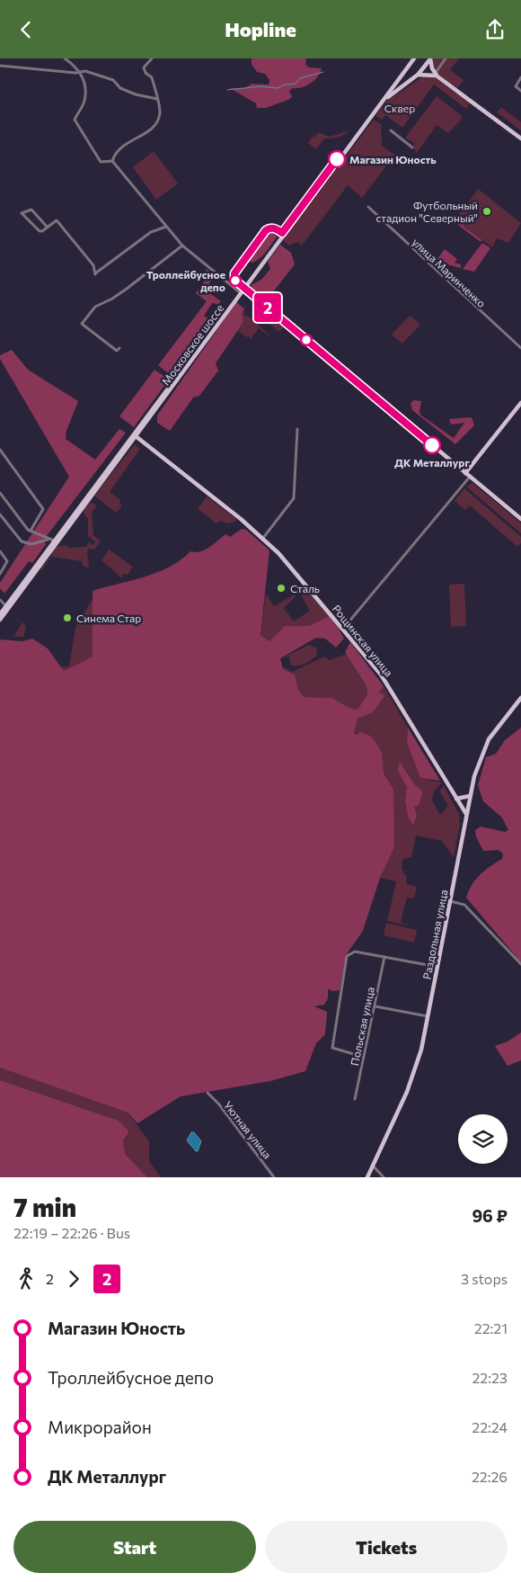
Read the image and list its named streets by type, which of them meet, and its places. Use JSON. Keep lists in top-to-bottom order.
{
  "streets": {
    "main road": ["Московское шоссе", "Рощинская улица", "Раздольная улица"],
    "street": ["улица Маринченко", "Польская улица", "Уютная улица"]
  },
  "crossings": [
    ["Московское шоссе", "Рощинская улица"],
    ["Рощинская улица", "Раздольная улица"]
  ],
  "parks": ["Сквер"],
  "places": [
    "Магазин Юность",
    "Футбольный стадион \"Северный\"",
    "Троллейбусное депо",
    "ДК Металлург",
    "Сталь",
    "Синема Стар"
  ],
  "lines": ["bus line 2"],
  "page": {
    "header": "Hopline",
    "on_map": "2",
    "heading": ["7 min", "22:19 – 22:26 · Bus", "96 ₽"],
    "legs": ["2", "2", "3 stops"],
    "list": [
      {
        "name": "Магазин Юность",
        "value": "22:21"
      },
      {
        "name": "Троллейбусное депо",
        "value": "22:23"
      },
      {
        "name": "Микрорайон",
        "value": "22:24"
      },
      {
        "name": "ДК Металлург",
        "value": "22:26"
      }
    ],
    "buttons": ["Start", "Tickets"]
  }
}
